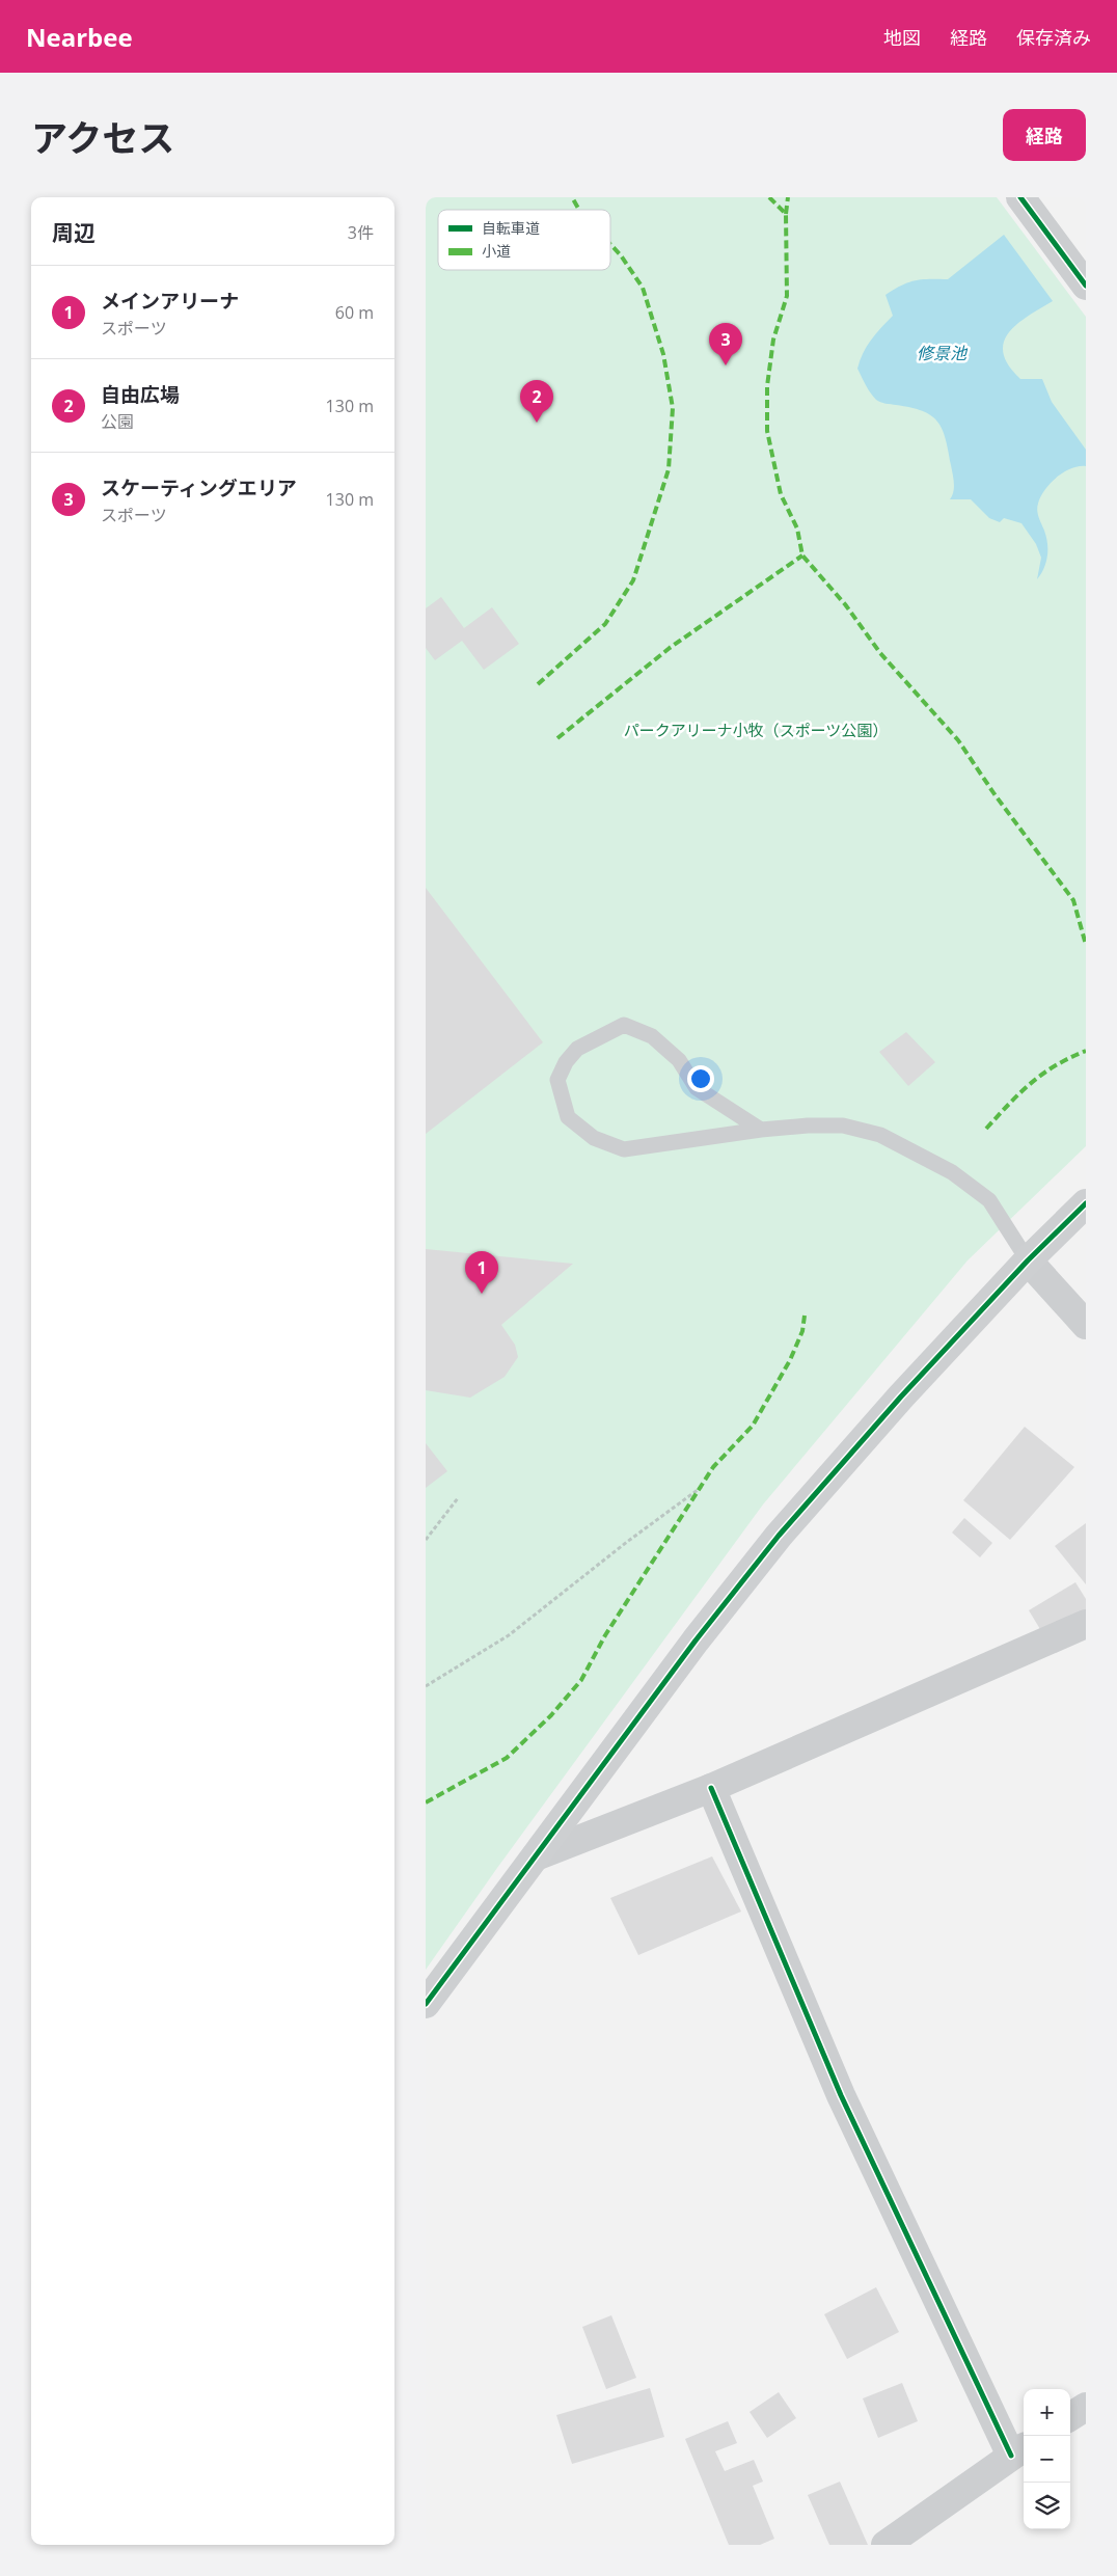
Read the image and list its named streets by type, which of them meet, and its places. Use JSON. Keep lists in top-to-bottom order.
{
  "water": ["修景池"],
  "parks": ["パークアリーナ小牧（スポーツ公園）"],
  "legend": ["自転車道", "小道"],
  "page": {
    "header": "Nearbee",
    "nav": ["地図", "経路", "保存済み"],
    "title": "アクセス",
    "buttons": "経路",
    "heading": ["周辺", "3件"],
    "list": [
      {
        "mark": "1",
        "name": "メインアリーナ",
        "note": "スポーツ",
        "value": "60 m"
      },
      {
        "mark": "2",
        "name": "自由広場",
        "note": "公園",
        "value": "130 m"
      },
      {
        "mark": "3",
        "name": "スケーティングエリア",
        "note": "スポーツ",
        "value": "130 m"
      }
    ],
    "pins": ["3", "2", "1"],
    "map_buttons": ["+", "−"]
  }
}
